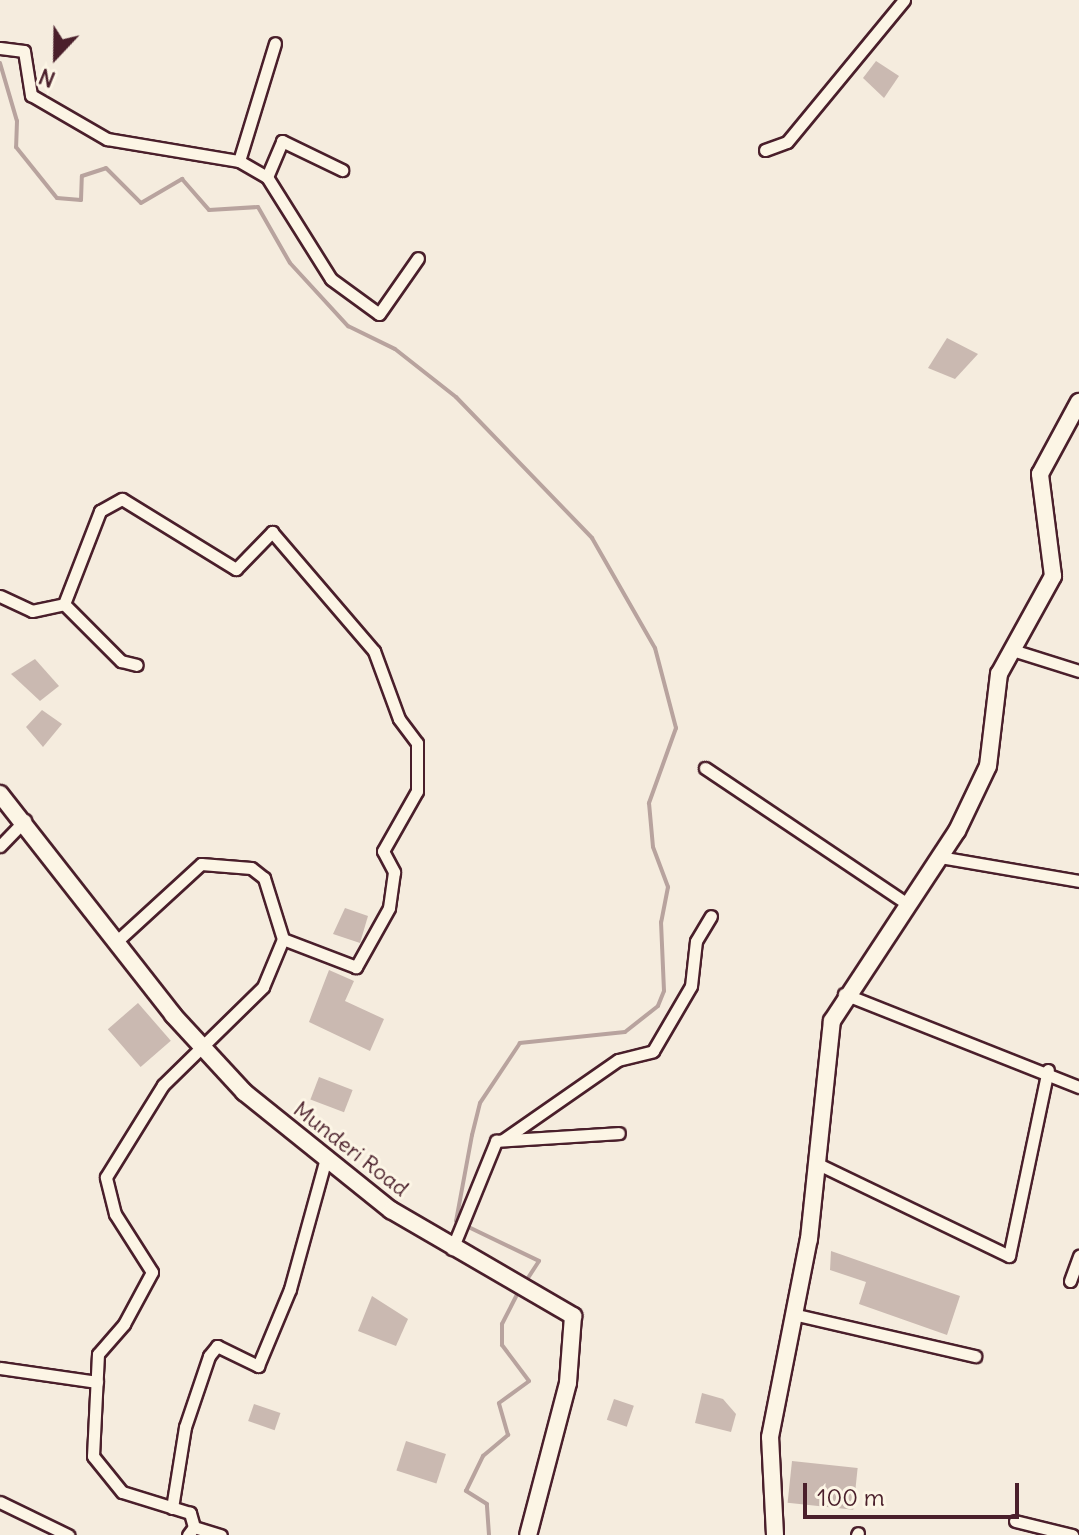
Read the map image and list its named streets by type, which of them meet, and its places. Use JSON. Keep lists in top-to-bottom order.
{
  "streets": {
    "main road": ["Munderi Road"]
  },
  "scale_bar": "100 m",
  "north": "bottom"
}
